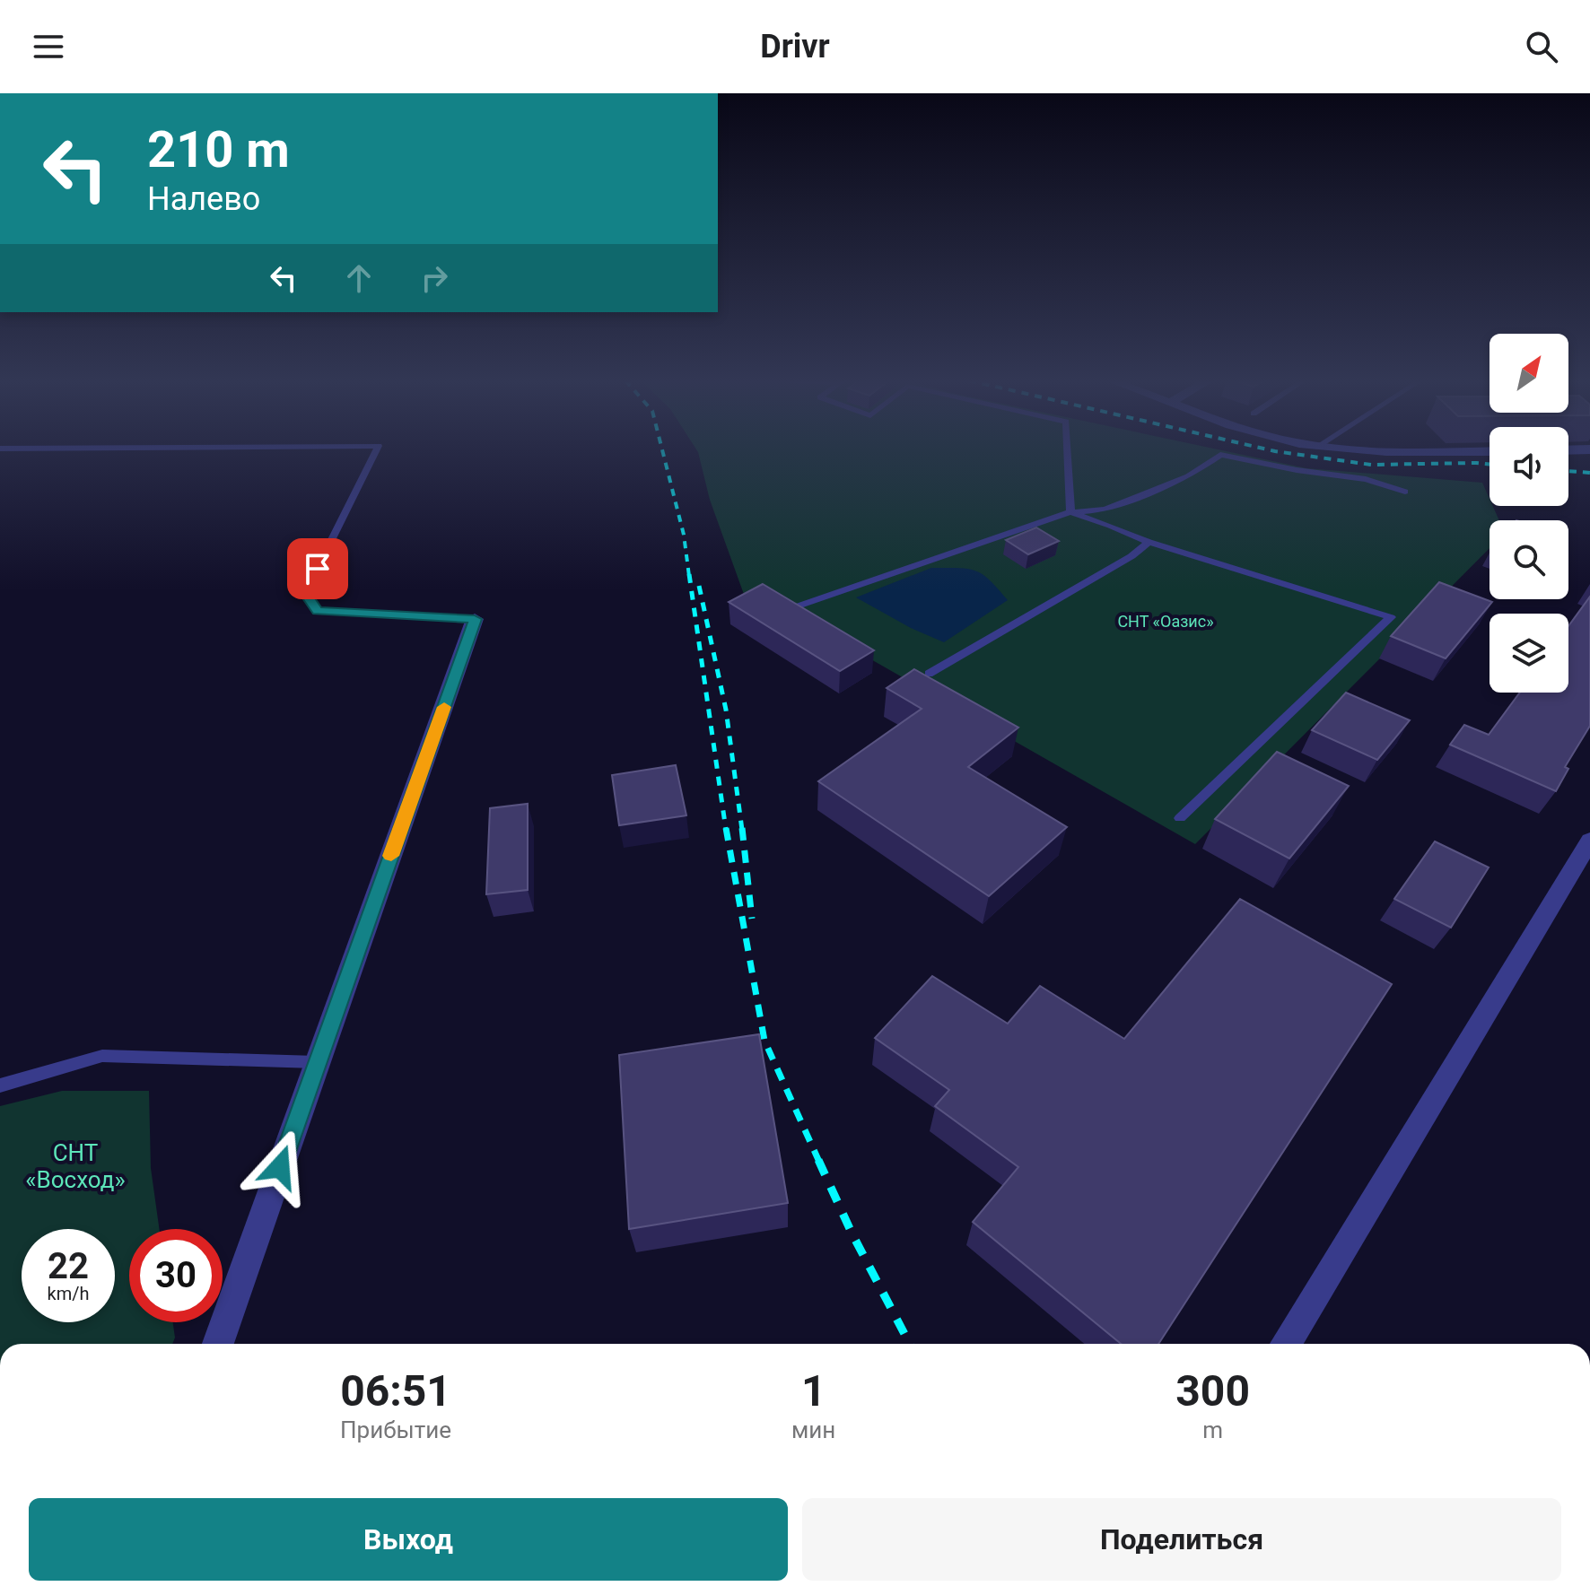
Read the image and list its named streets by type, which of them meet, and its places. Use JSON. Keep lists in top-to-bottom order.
{
  "parks": ["СНТ «Оазис»", "СНТ «Восход»"],
  "north": "top right",
  "page": {
    "header": "Drivr",
    "turn": ["210 m", "Налево"],
    "speed": "22 km/h",
    "limit": "30",
    "eta": [
      "06:51",
      "Прибытие",
      "1",
      "мин",
      "300",
      "m"
    ],
    "buttons": ["Выход", "Поделиться"]
  }
}
